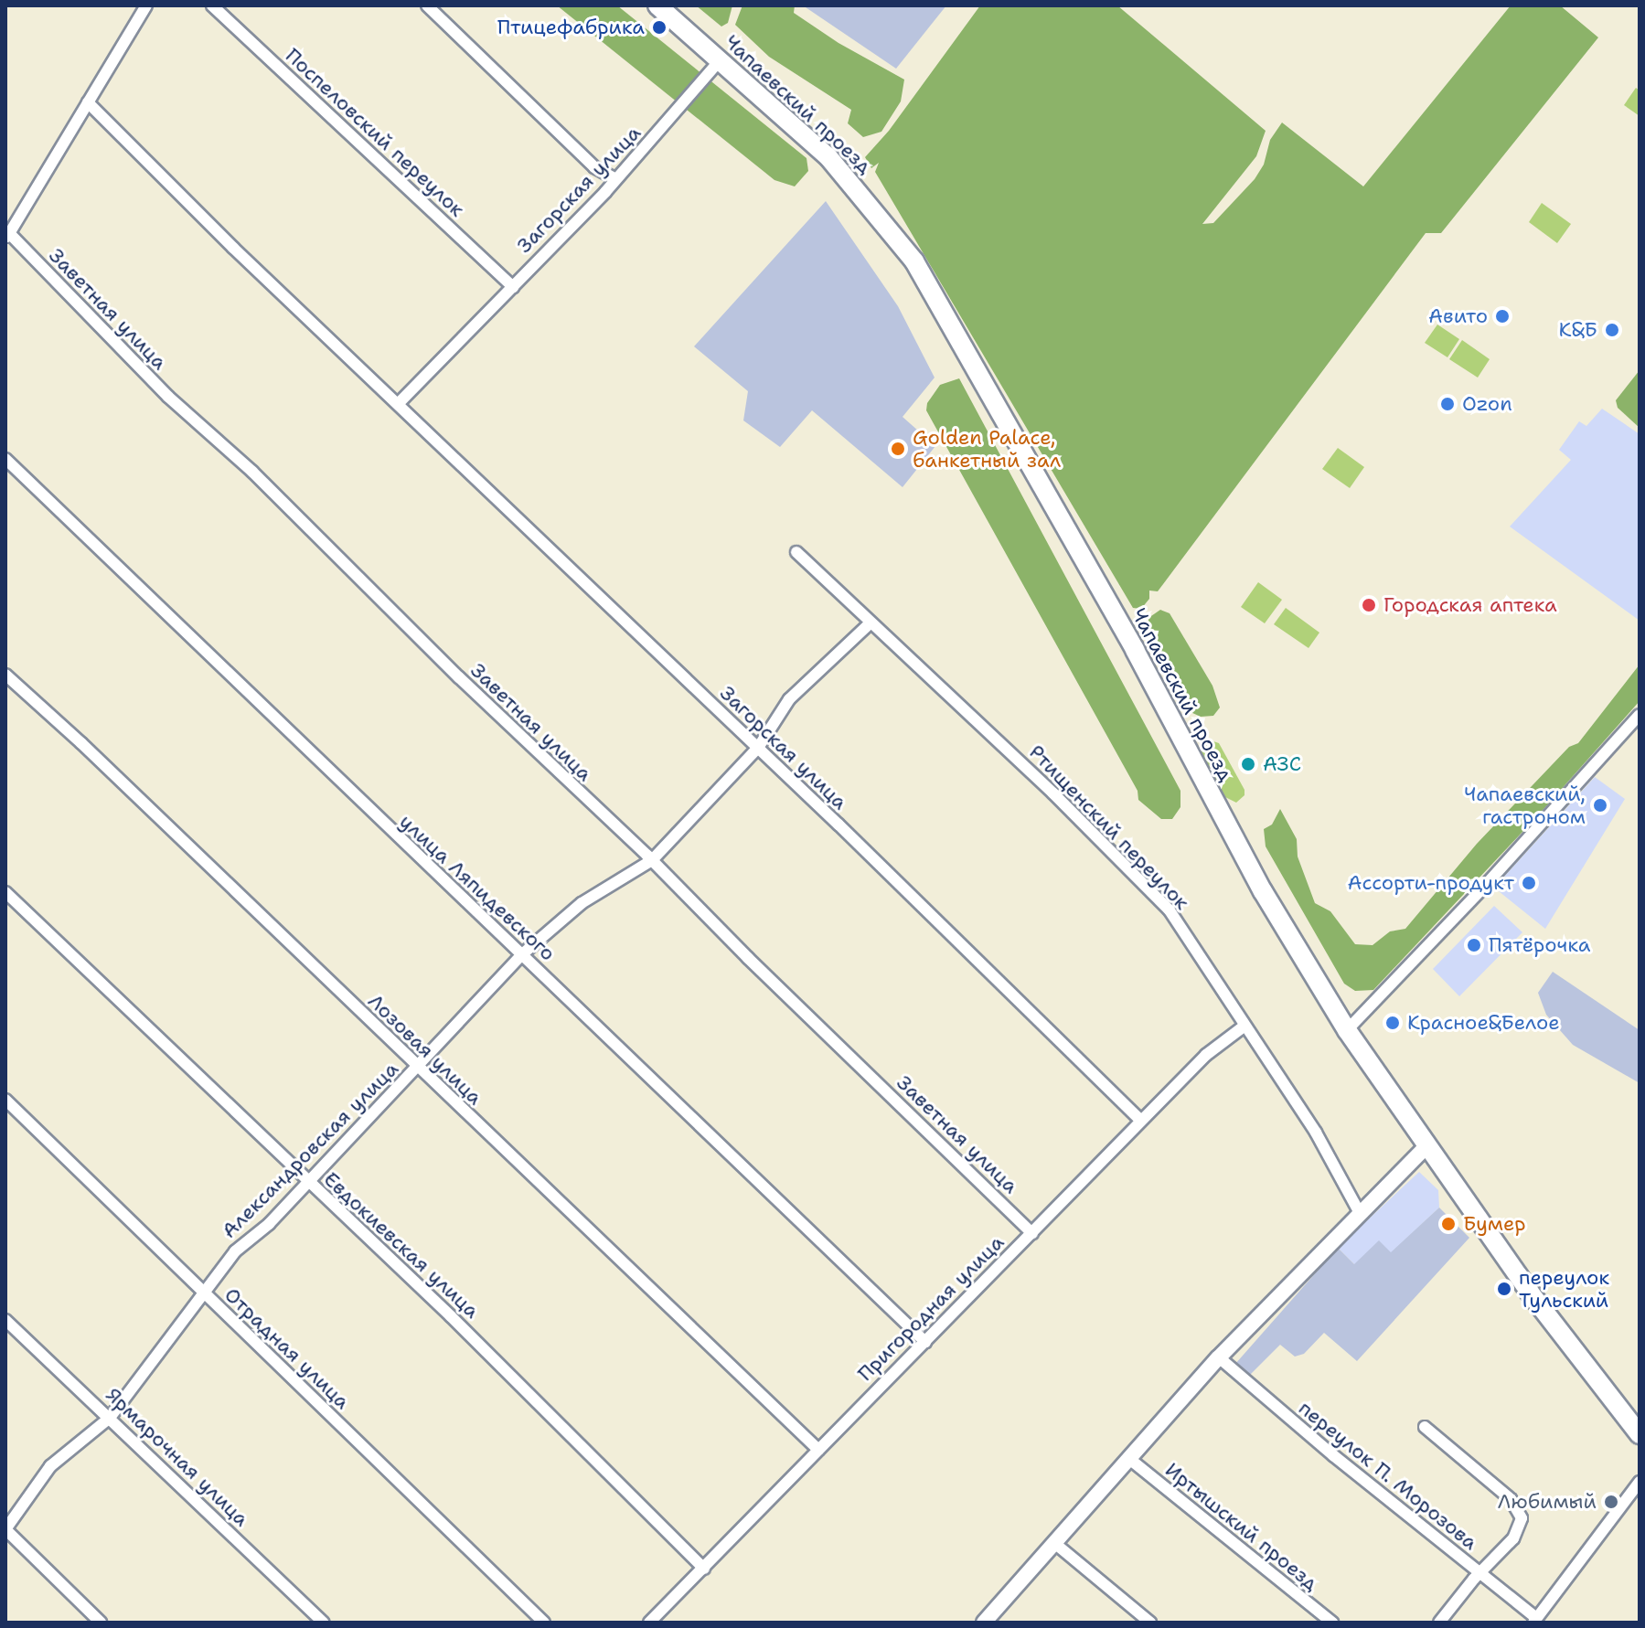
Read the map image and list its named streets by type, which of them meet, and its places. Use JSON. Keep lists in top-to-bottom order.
{
  "streets": {
    "main road": ["Чапаевский проезд"],
    "street": [
      "Поспеловский переулок",
      "Загорская улица",
      "Заветная улица",
      "Ртищенский переулок",
      "улица Ляпидевского",
      "Лозовая улица",
      "Александровская улица",
      "Евдокиевская улица",
      "Пригородная улица",
      "Отрадная улица",
      "Ярмарочная улица",
      "переулок П. Морозова",
      "Иртышский проезд"
    ]
  },
  "crossings": [
    ["Чапаевский проезд", "Загорская улица"],
    ["Поспеловский переулок", "Загорская улица"],
    ["Загорская улица", "Александровская улица"],
    ["Загорская улица", "Пригородная улица"],
    ["Заветная улица", "Александровская улица"],
    ["Заветная улица", "Пригородная улица"],
    ["Ртищенский переулок", "Александровская улица"],
    ["Ртищенский переулок", "Пригородная улица"],
    ["улица Ляпидевского", "Александровская улица"],
    ["улица Ляпидевского", "Пригородная улица"],
    ["Лозовая улица", "Александровская улица"],
    ["Лозовая улица", "Пригородная улица"],
    ["Александровская улица", "Евдокиевская улица"],
    ["Александровская улица", "Отрадная улица"],
    ["Александровская улица", "Ярмарочная улица"],
    ["Евдокиевская улица", "Пригородная улица"]
  ],
  "places": [
    "Птицефабрика",
    "Авито",
    "К&Б",
    "Ozon",
    "Golden Palace, банкетный зал",
    "Городская аптека",
    "АЗС",
    "Чапаевский, гастроном",
    "Ассорти-продукт",
    "Пятёрочка",
    "Красное&Белое",
    "Бумер",
    "переулок Тульский",
    "Любимый"
  ]
}
